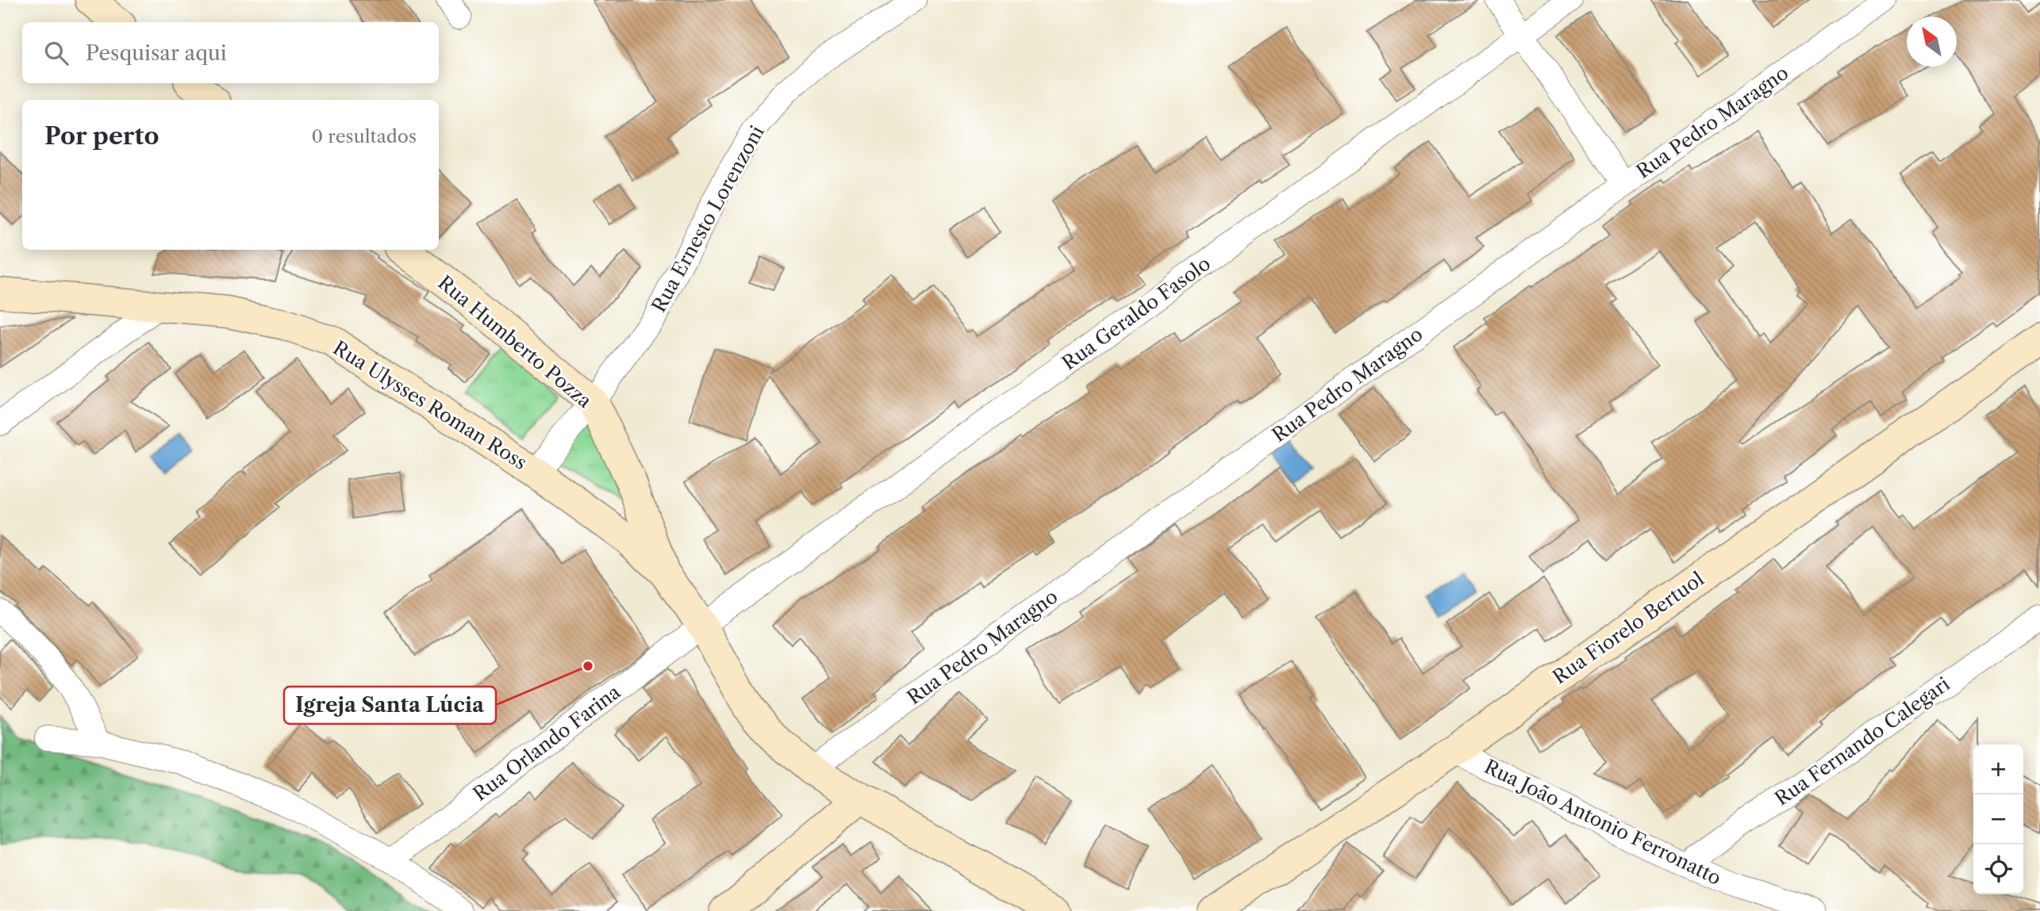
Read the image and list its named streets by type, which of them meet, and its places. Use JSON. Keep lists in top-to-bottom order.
{
  "streets": {
    "street": [
      "Rua Pedro Maragno",
      "Rua Ernesto Lorenzoni",
      "Rua Geraldo Fasolo",
      "Rua Humberto Pozza",
      "Rua Ulysses Roman Ross",
      "Rua Fiorelo Bertuol",
      "Rua Fernando Calegari",
      "Rua Orlando Farina",
      "Rua João Antonio Ferronatto"
    ]
  },
  "crossings": [
    ["Rua Ernesto Lorenzoni", "Rua Humberto Pozza"],
    ["Rua Ernesto Lorenzoni", "Rua Ulysses Roman Ross"],
    ["Rua Geraldo Fasolo", "Rua Orlando Farina"],
    ["Rua Humberto Pozza", "Rua Ulysses Roman Ross"],
    ["Rua Fiorelo Bertuol", "Rua João Antonio Ferronatto"],
    ["Rua Fernando Calegari", "Rua João Antonio Ferronatto"]
  ],
  "places": ["Igreja Santa Lúcia"],
  "north": "top left",
  "page": {
    "search": "Pesquisar aqui",
    "heading": ["Por perto", "0 resultados"],
    "map_buttons": ["+", "−"]
  }
}
